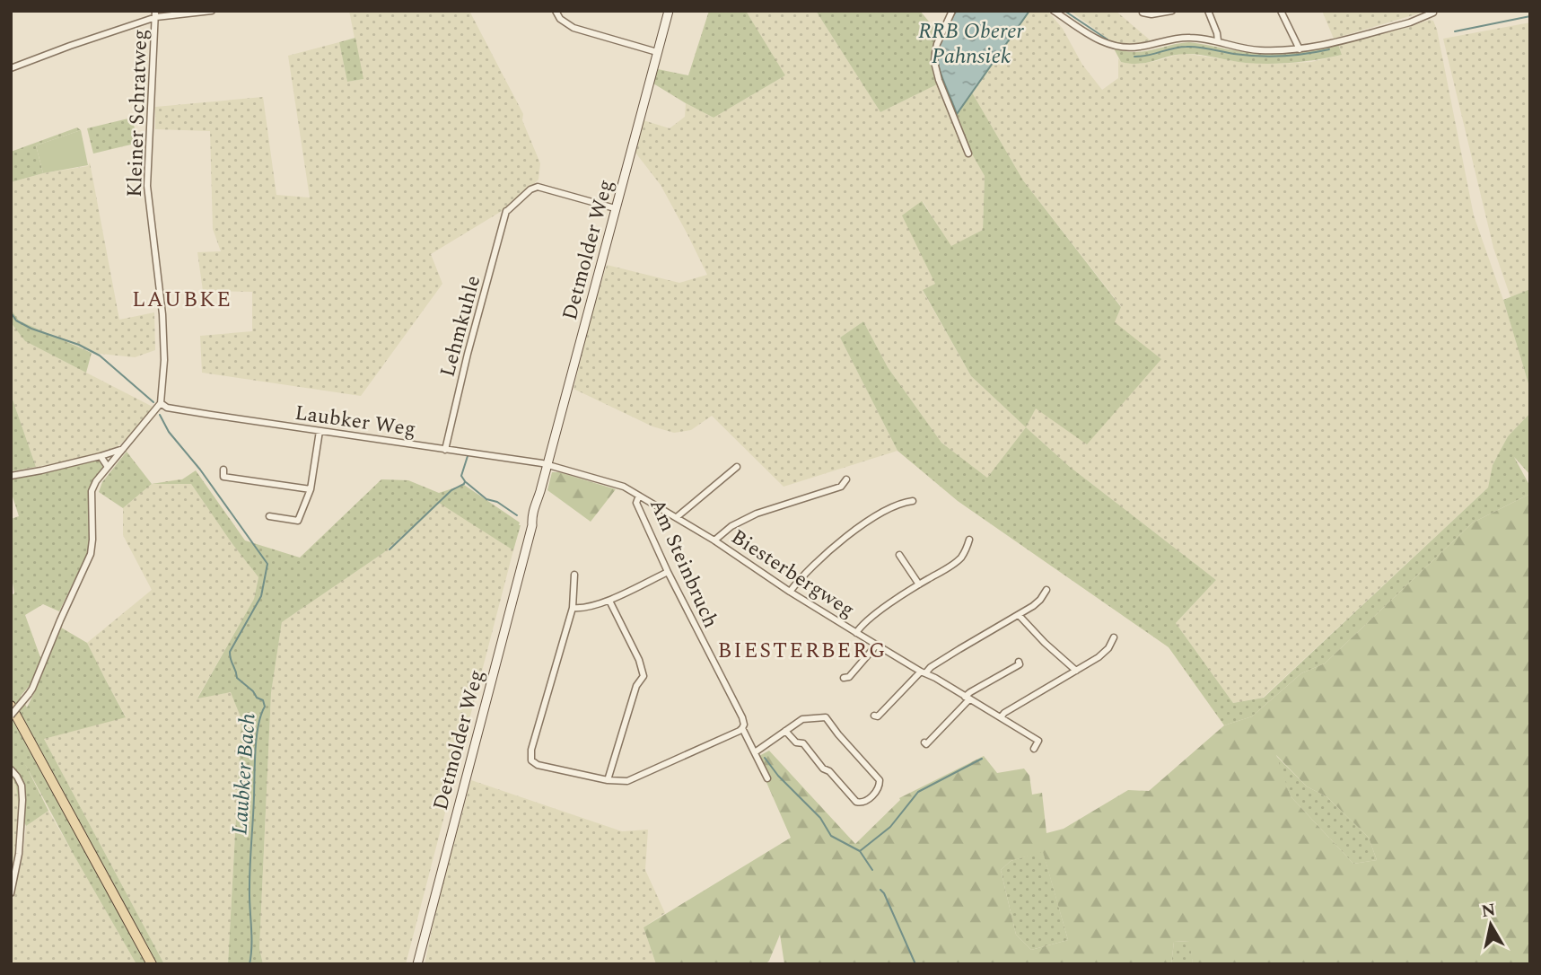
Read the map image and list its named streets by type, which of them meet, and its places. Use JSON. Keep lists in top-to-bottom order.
{
  "streets": {
    "street": [
      "Kleiner Schratweg",
      "Detmolder Weg",
      "Lehmkuhle",
      "Laubker Weg",
      "Am Steinbruch",
      "Biesterbergweg"
    ]
  },
  "crossings": [
    ["Kleiner Schratweg", "Laubker Weg"],
    ["Detmolder Weg", "Lehmkuhle"],
    ["Detmolder Weg", "Laubker Weg"],
    ["Detmolder Weg", "Biesterbergweg"],
    ["Lehmkuhle", "Laubker Weg"],
    ["Laubker Weg", "Biesterbergweg"],
    ["Am Steinbruch", "Biesterbergweg"]
  ],
  "districts": ["LAUBKE", "BIESTERBERG"],
  "water": ["RRB Oberer Pahnsiek", "Laubker Bach"],
  "north": "top"
}
